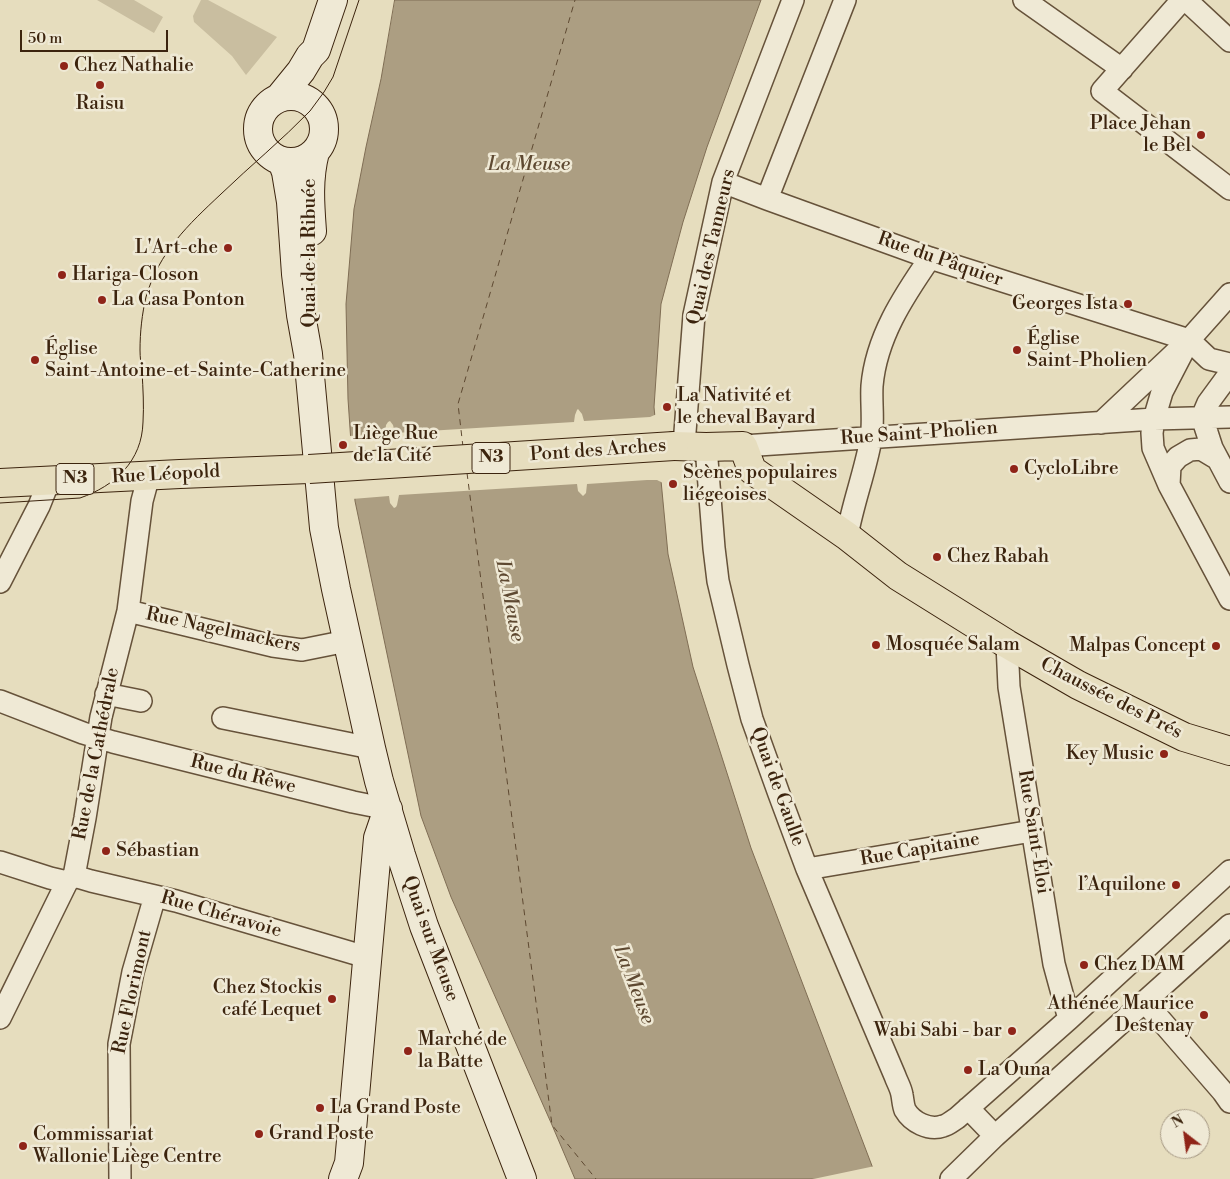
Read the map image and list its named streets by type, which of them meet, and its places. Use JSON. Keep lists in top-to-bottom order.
{
  "streets": {
    "main road": [
      "Quai de la Ribuée",
      "Rue Saint-Pholien",
      "Pont des Arches",
      "N3",
      "Rue Léopold",
      "Chaussée des Prés",
      "Quai sur Meuse"
    ],
    "street": [
      "Quai des Tanneurs",
      "Rue du Pâquier",
      "Rue Nagelmackers",
      "Rue de la Cathédrale",
      "Rue du Rêwe",
      "Quai de Gaulle",
      "Rue Saint-Éloi",
      "Rue Capitaine",
      "Rue Chéravoie",
      "Rue Florimont"
    ]
  },
  "crossings": [
    ["Quai des Tanneurs", "Rue du Pâquier"],
    ["Quai des Tanneurs", "Rue Saint-Pholien"],
    ["Quai des Tanneurs", "Pont des Arches"],
    ["Quai des Tanneurs", "Quai de Gaulle"],
    ["Quai de la Ribuée", "Pont des Arches"],
    ["Quai de la Ribuée", "Rue Léopold"],
    ["Quai de la Ribuée", "Quai sur Meuse"],
    ["Rue Saint-Pholien", "Pont des Arches"],
    ["Rue Saint-Pholien", "Chaussée des Prés"],
    ["Rue Saint-Pholien", "Quai de Gaulle"],
    ["Pont des Arches", "Rue Léopold"],
    ["Pont des Arches", "Quai de Gaulle"],
    ["Pont des Arches", "Quai sur Meuse"],
    ["Rue Léopold", "Rue de la Cathédrale"],
    ["Rue Léopold", "Quai sur Meuse"],
    ["Rue Nagelmackers", "Rue de la Cathédrale"],
    ["Rue Nagelmackers", "Quai sur Meuse"],
    ["Chaussée des Prés", "Rue Saint-Éloi"],
    ["Rue de la Cathédrale", "Rue du Rêwe"],
    ["Rue de la Cathédrale", "Rue Chéravoie"],
    ["Rue du Rêwe", "Quai sur Meuse"],
    ["Quai de Gaulle", "Rue Capitaine"],
    ["Rue Saint-Éloi", "Rue Capitaine"],
    ["Rue Chéravoie", "Quai sur Meuse"],
    ["Rue Chéravoie", "Rue Florimont"]
  ],
  "water": ["La Meuse"],
  "places": [
    "Chez Nathalie",
    "Raisu",
    "Place Jehan le Bel",
    "L'Art-che",
    "Hariga-Closon",
    "La Casa Ponton",
    "Georges Ista",
    "Église Saint-Pholien",
    "Église Saint-Antoine-et-Sainte-Catherine",
    "La Nativité et le cheval Bayard",
    "Liège Rue de la Cité",
    "CycloLibre",
    "Scènes populaires liégeoises",
    "Chez Rabah",
    "Mosquée Salam",
    "Malpas Concept",
    "Key Music",
    "Sébastian",
    "l’Aquilone",
    "Chez DAM",
    "Chez Stockis café Lequet",
    "Athénée Maurice Destenay",
    "Wabi Sabi - bar",
    "Marché de la Batte",
    "La Ouna",
    "La Grand Poste",
    "Grand Poste",
    "Commissariat Wallonie Liège Centre"
  ],
  "scale_bar": "50 m",
  "north": "top left"
}
